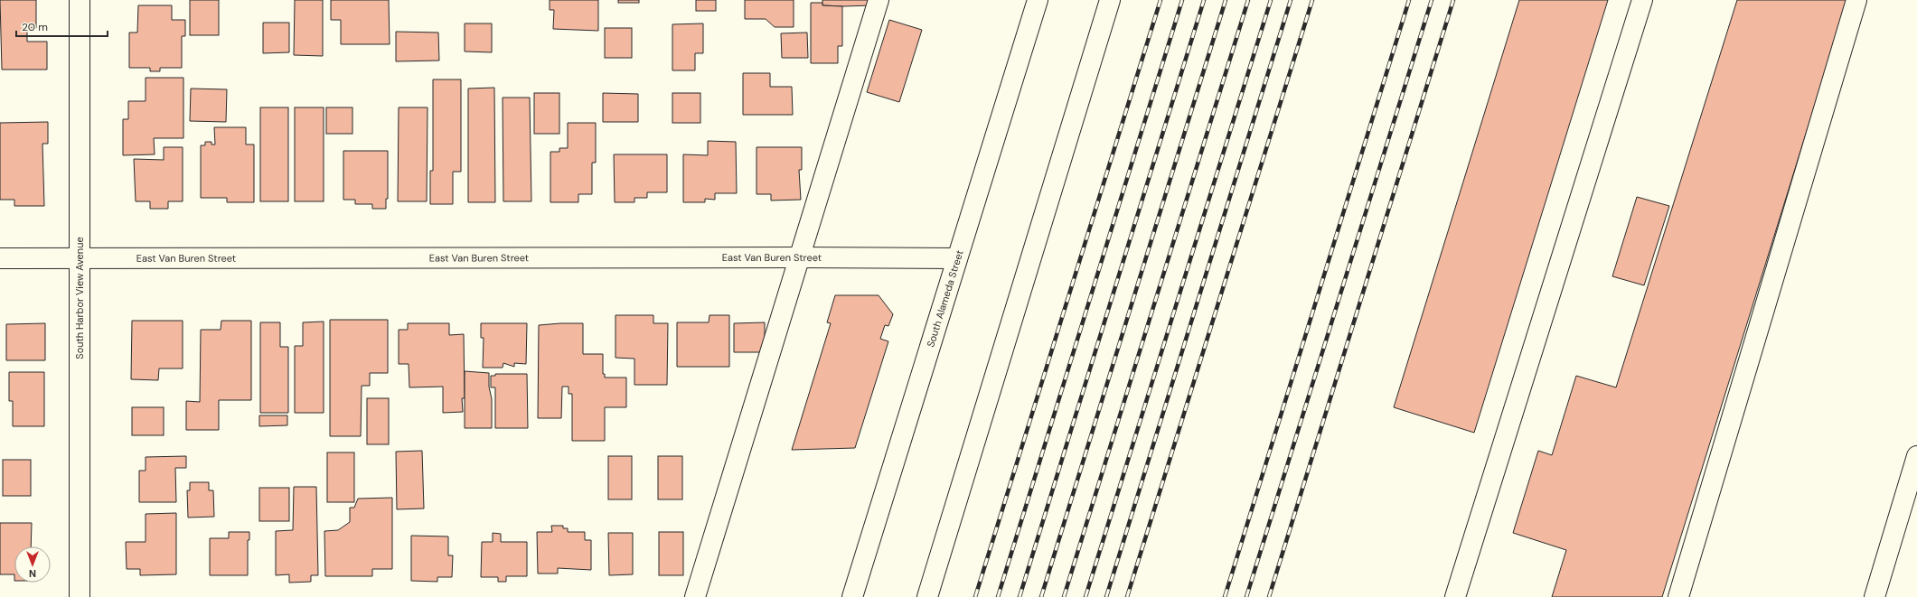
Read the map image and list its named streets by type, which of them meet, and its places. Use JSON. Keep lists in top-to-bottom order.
{
  "streets": {
    "street": ["East Van Buren Street", "South Harbor View Avenue", "South Alameda Street"]
  },
  "crossings": [
    ["East Van Buren Street", "South Harbor View Avenue"],
    ["East Van Buren Street", "South Alameda Street"]
  ],
  "scale_bar": "20 m",
  "north": "bottom"
}
